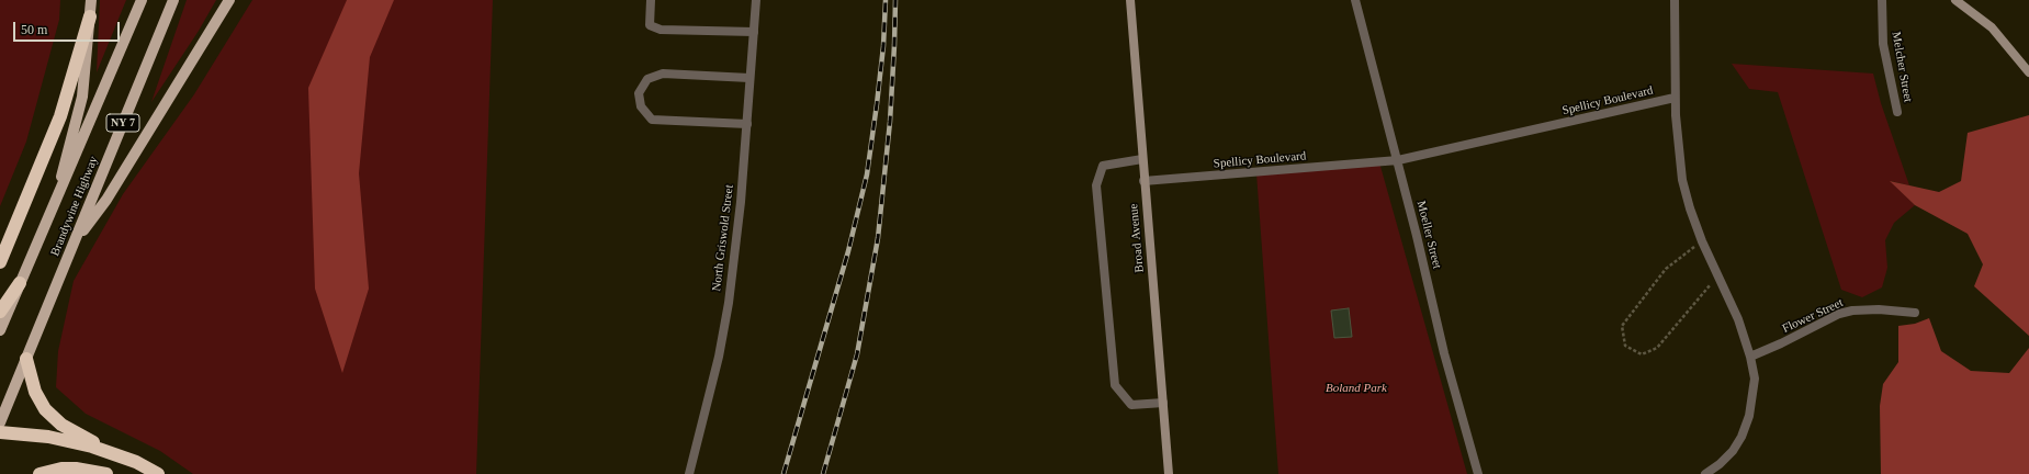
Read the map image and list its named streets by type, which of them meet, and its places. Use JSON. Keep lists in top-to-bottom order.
{
  "streets": {
    "main road": ["NY 7", "Brandywine Highway", "Broad Avenue"],
    "street": [
      "Melcher Street",
      "Spellicy Boulevard",
      "Moeller Street",
      "North Griswold Street",
      "Flower Street"
    ]
  },
  "crossings": [
    ["Spellicy Boulevard", "Moeller Street"],
    ["Spellicy Boulevard", "Broad Avenue"]
  ],
  "parks": ["Boland Park"],
  "scale_bar": "50 m"
}
